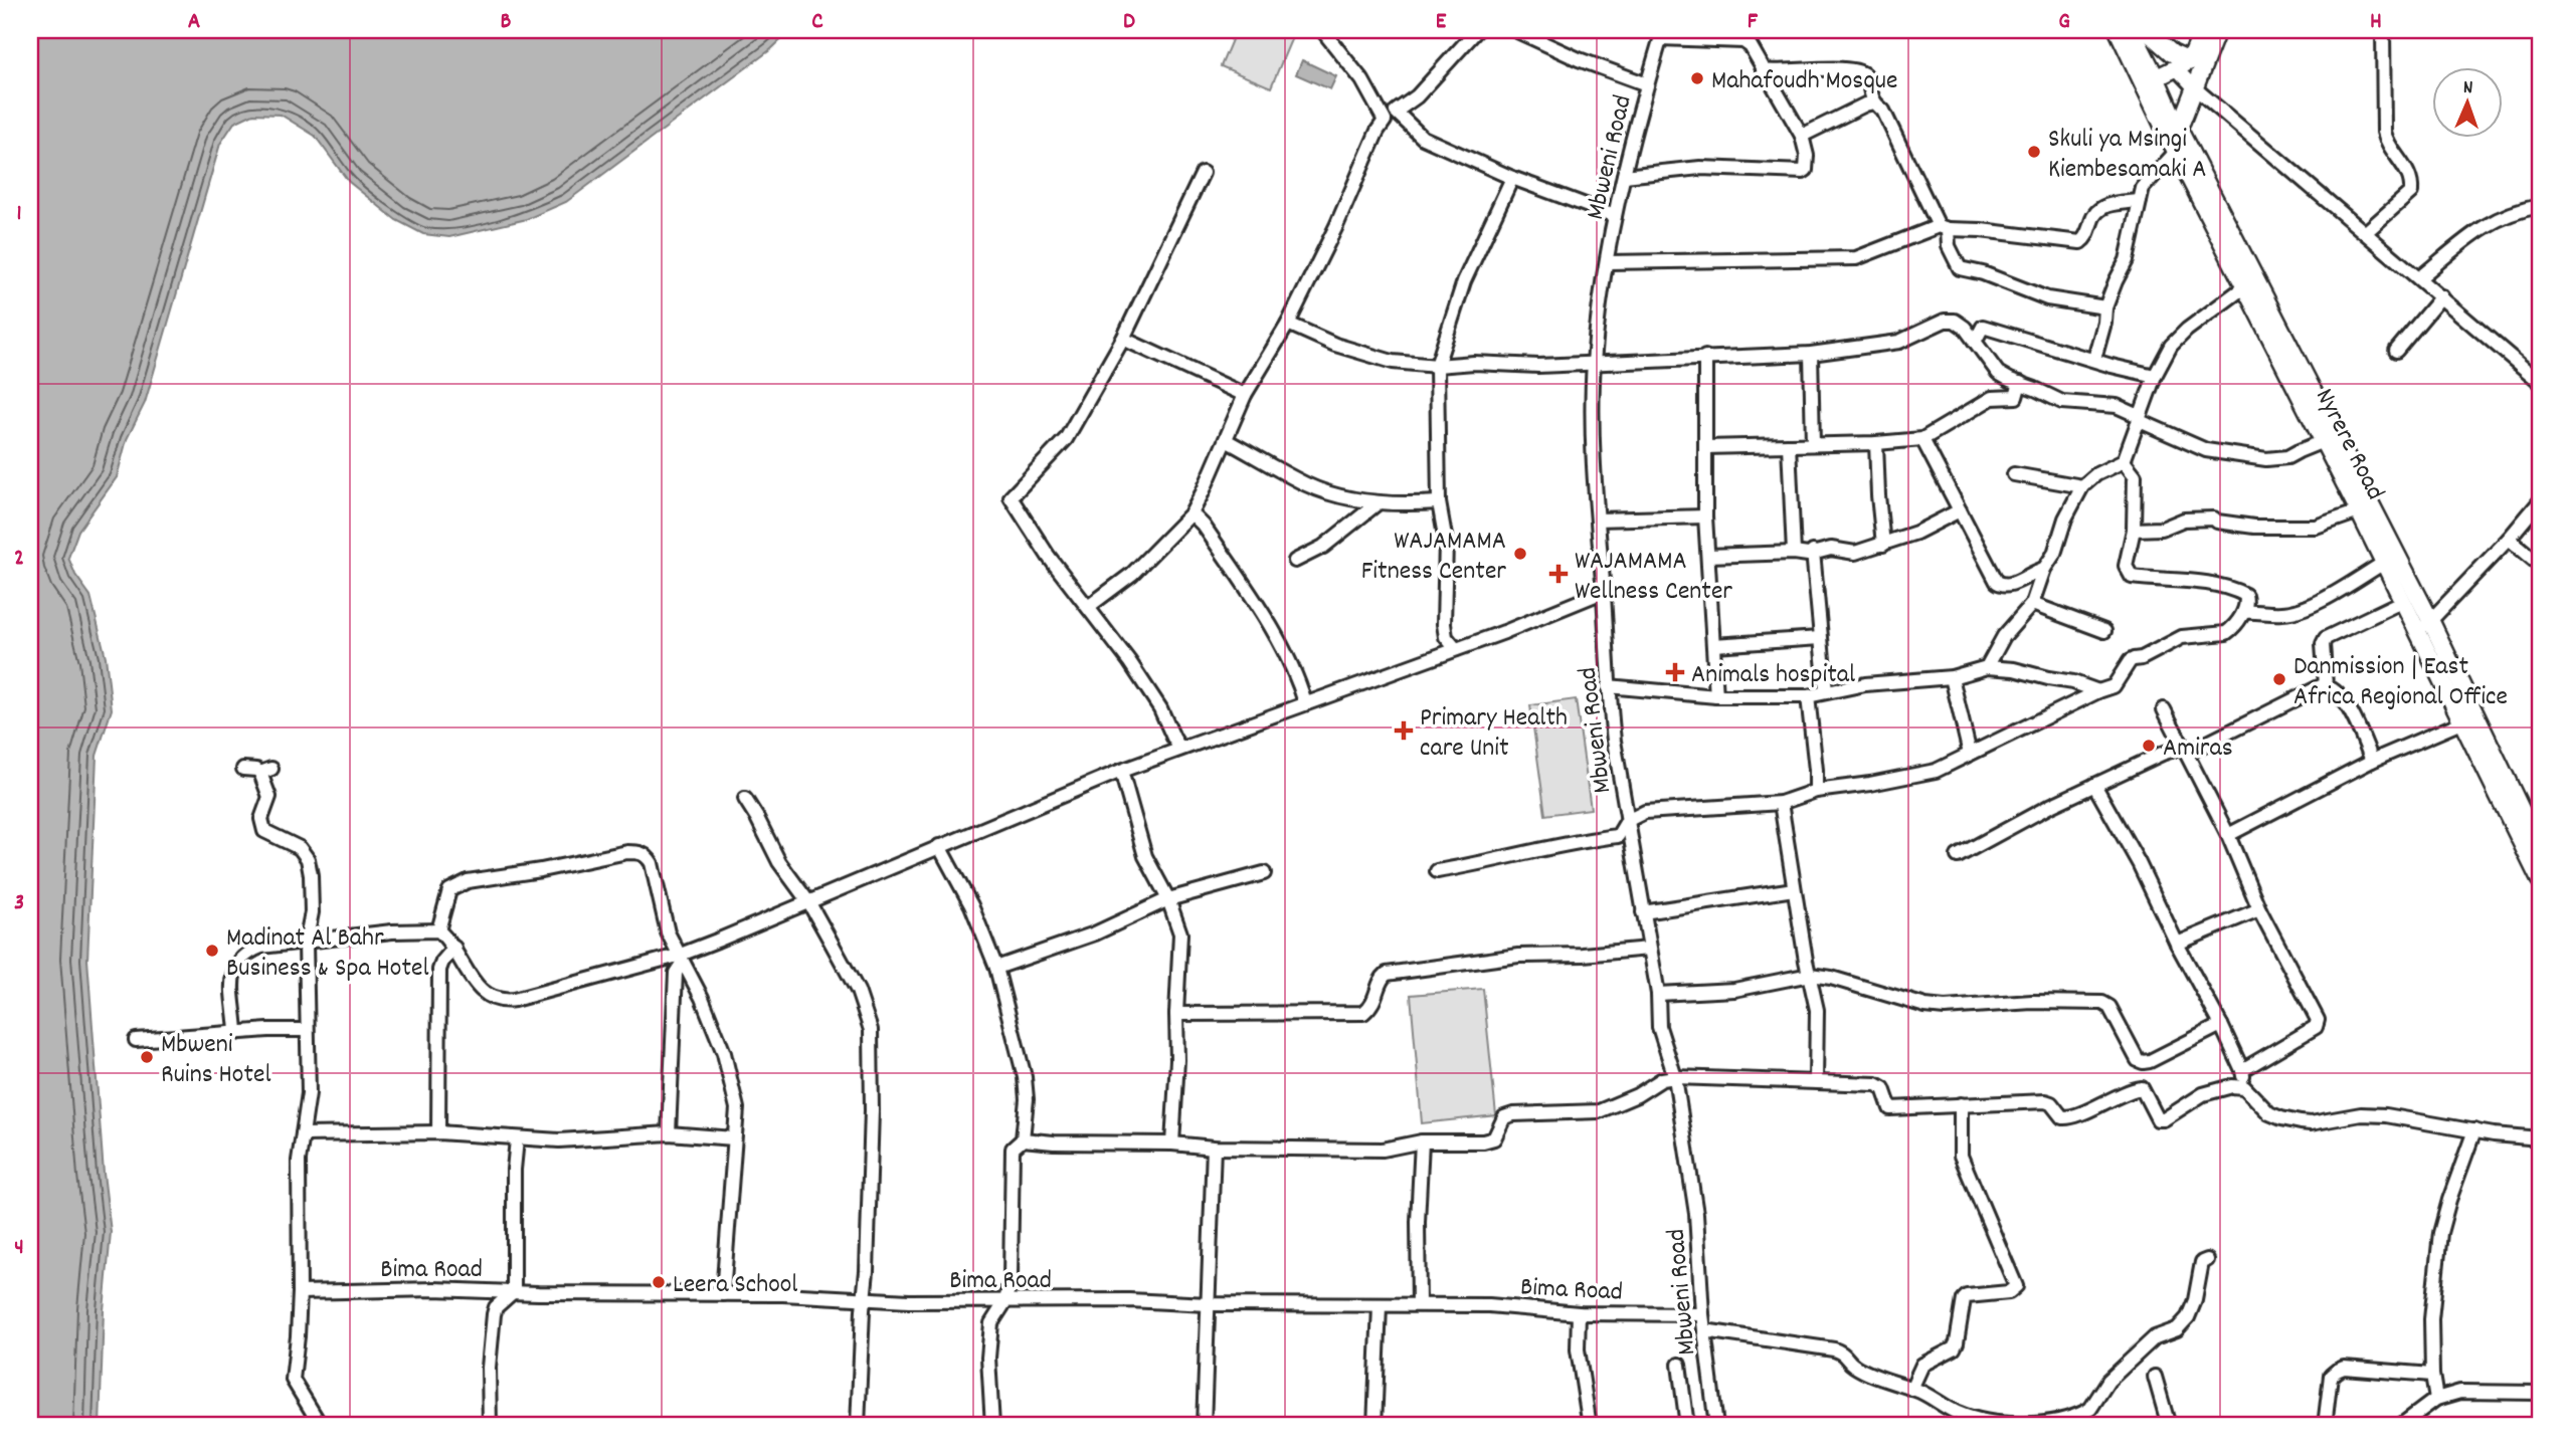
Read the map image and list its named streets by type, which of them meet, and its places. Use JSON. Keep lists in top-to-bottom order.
{
  "streets": {
    "main road": ["Nyrere Road"],
    "street": ["Mbweni Road", "Bima Road"]
  },
  "crossings": [
    ["Mbweni Road", "Bima Road"]
  ],
  "places": {
    "other": [
      "Mahafoudh Mosque",
      "Skuli ya Msingi Kiembesamaki A",
      "WAJAMAMA Fitness Center",
      "Danmission | East Africa Regional Office",
      "Amiras",
      "Madinat Al Bahr Business & Spa Hotel",
      "Mbweni Ruins Hotel",
      "Leera School"
    ],
    "health": ["WAJAMAMA Wellness Center", "Animals hospital", "Primary Health care Unit"]
  },
  "north": "top",
  "grid": {
    "columns": [
      "A",
      "B",
      "C",
      "D",
      "E",
      "F",
      "G",
      "H"
    ],
    "rows": [
      "1",
      "2",
      "3",
      "4"
    ]
  }
}
